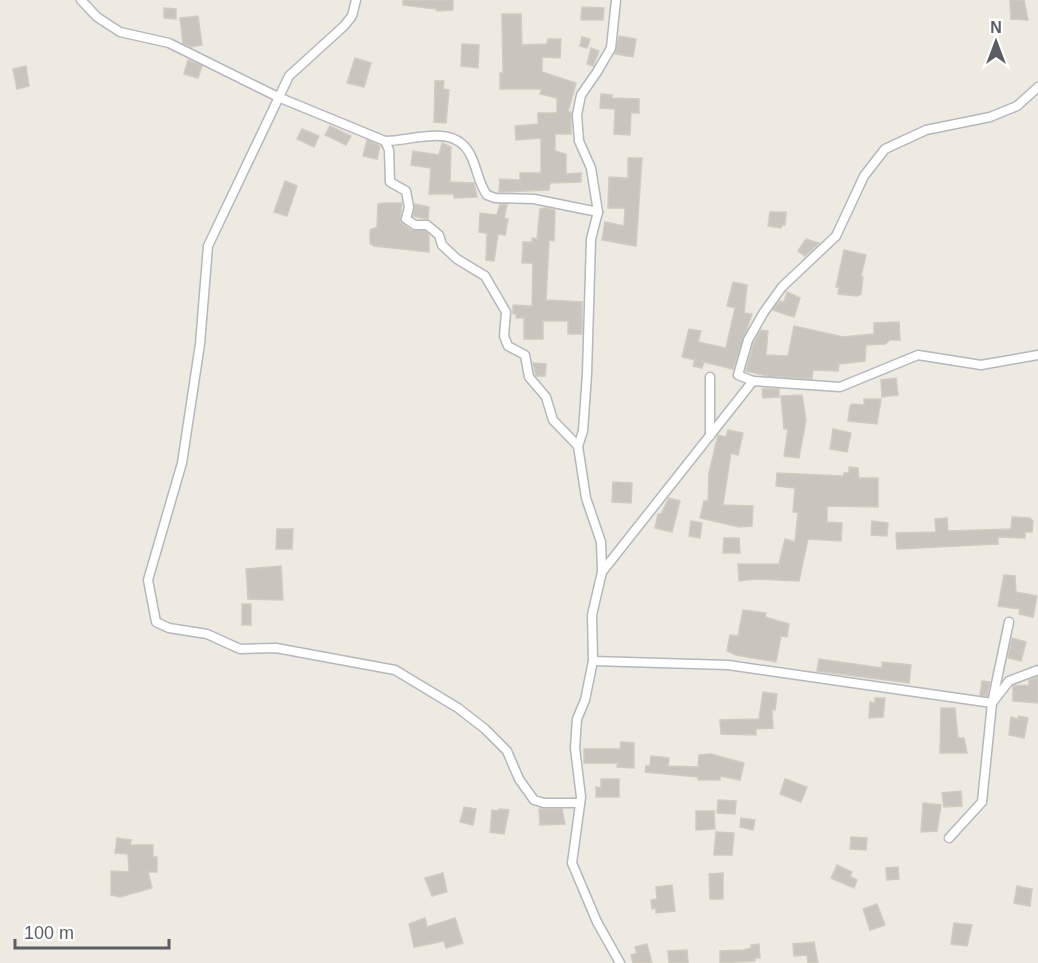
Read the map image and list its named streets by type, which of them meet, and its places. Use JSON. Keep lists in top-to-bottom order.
{
  "scale_bar": "100 m",
  "north": "top"
}
